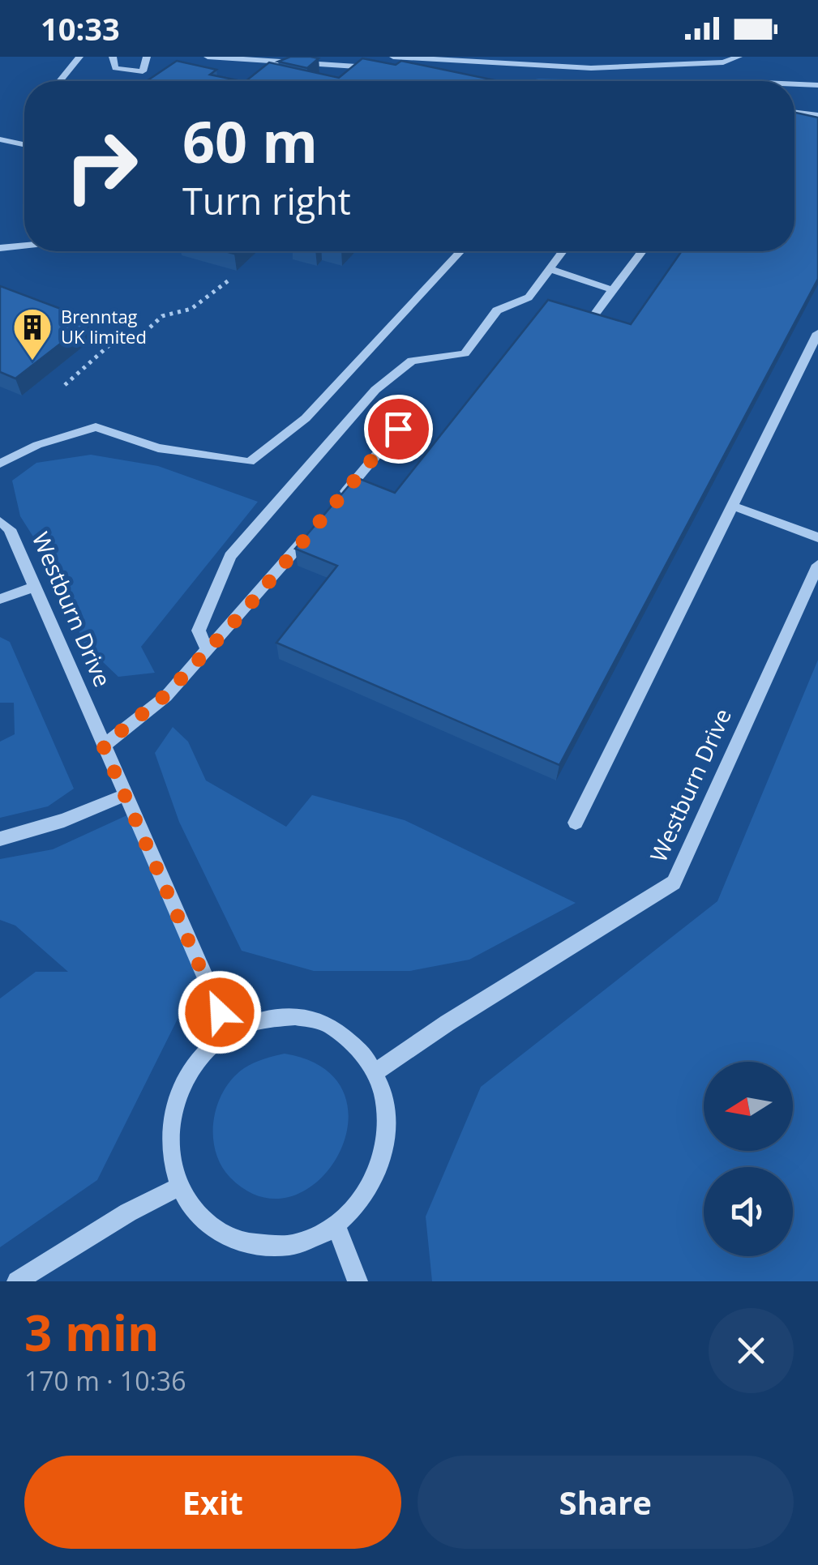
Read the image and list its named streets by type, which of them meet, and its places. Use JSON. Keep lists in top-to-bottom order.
{
  "streets": {
    "street": ["Westburn Drive"]
  },
  "places": {
    "building": ["Brenntag UK limited"]
  },
  "north": "left",
  "page": {
    "status": "10:33",
    "turn": ["60 m", "Turn right"],
    "heading": ["3 min", "170 m · 10:36"],
    "buttons": ["Exit", "Share"]
  }
}
